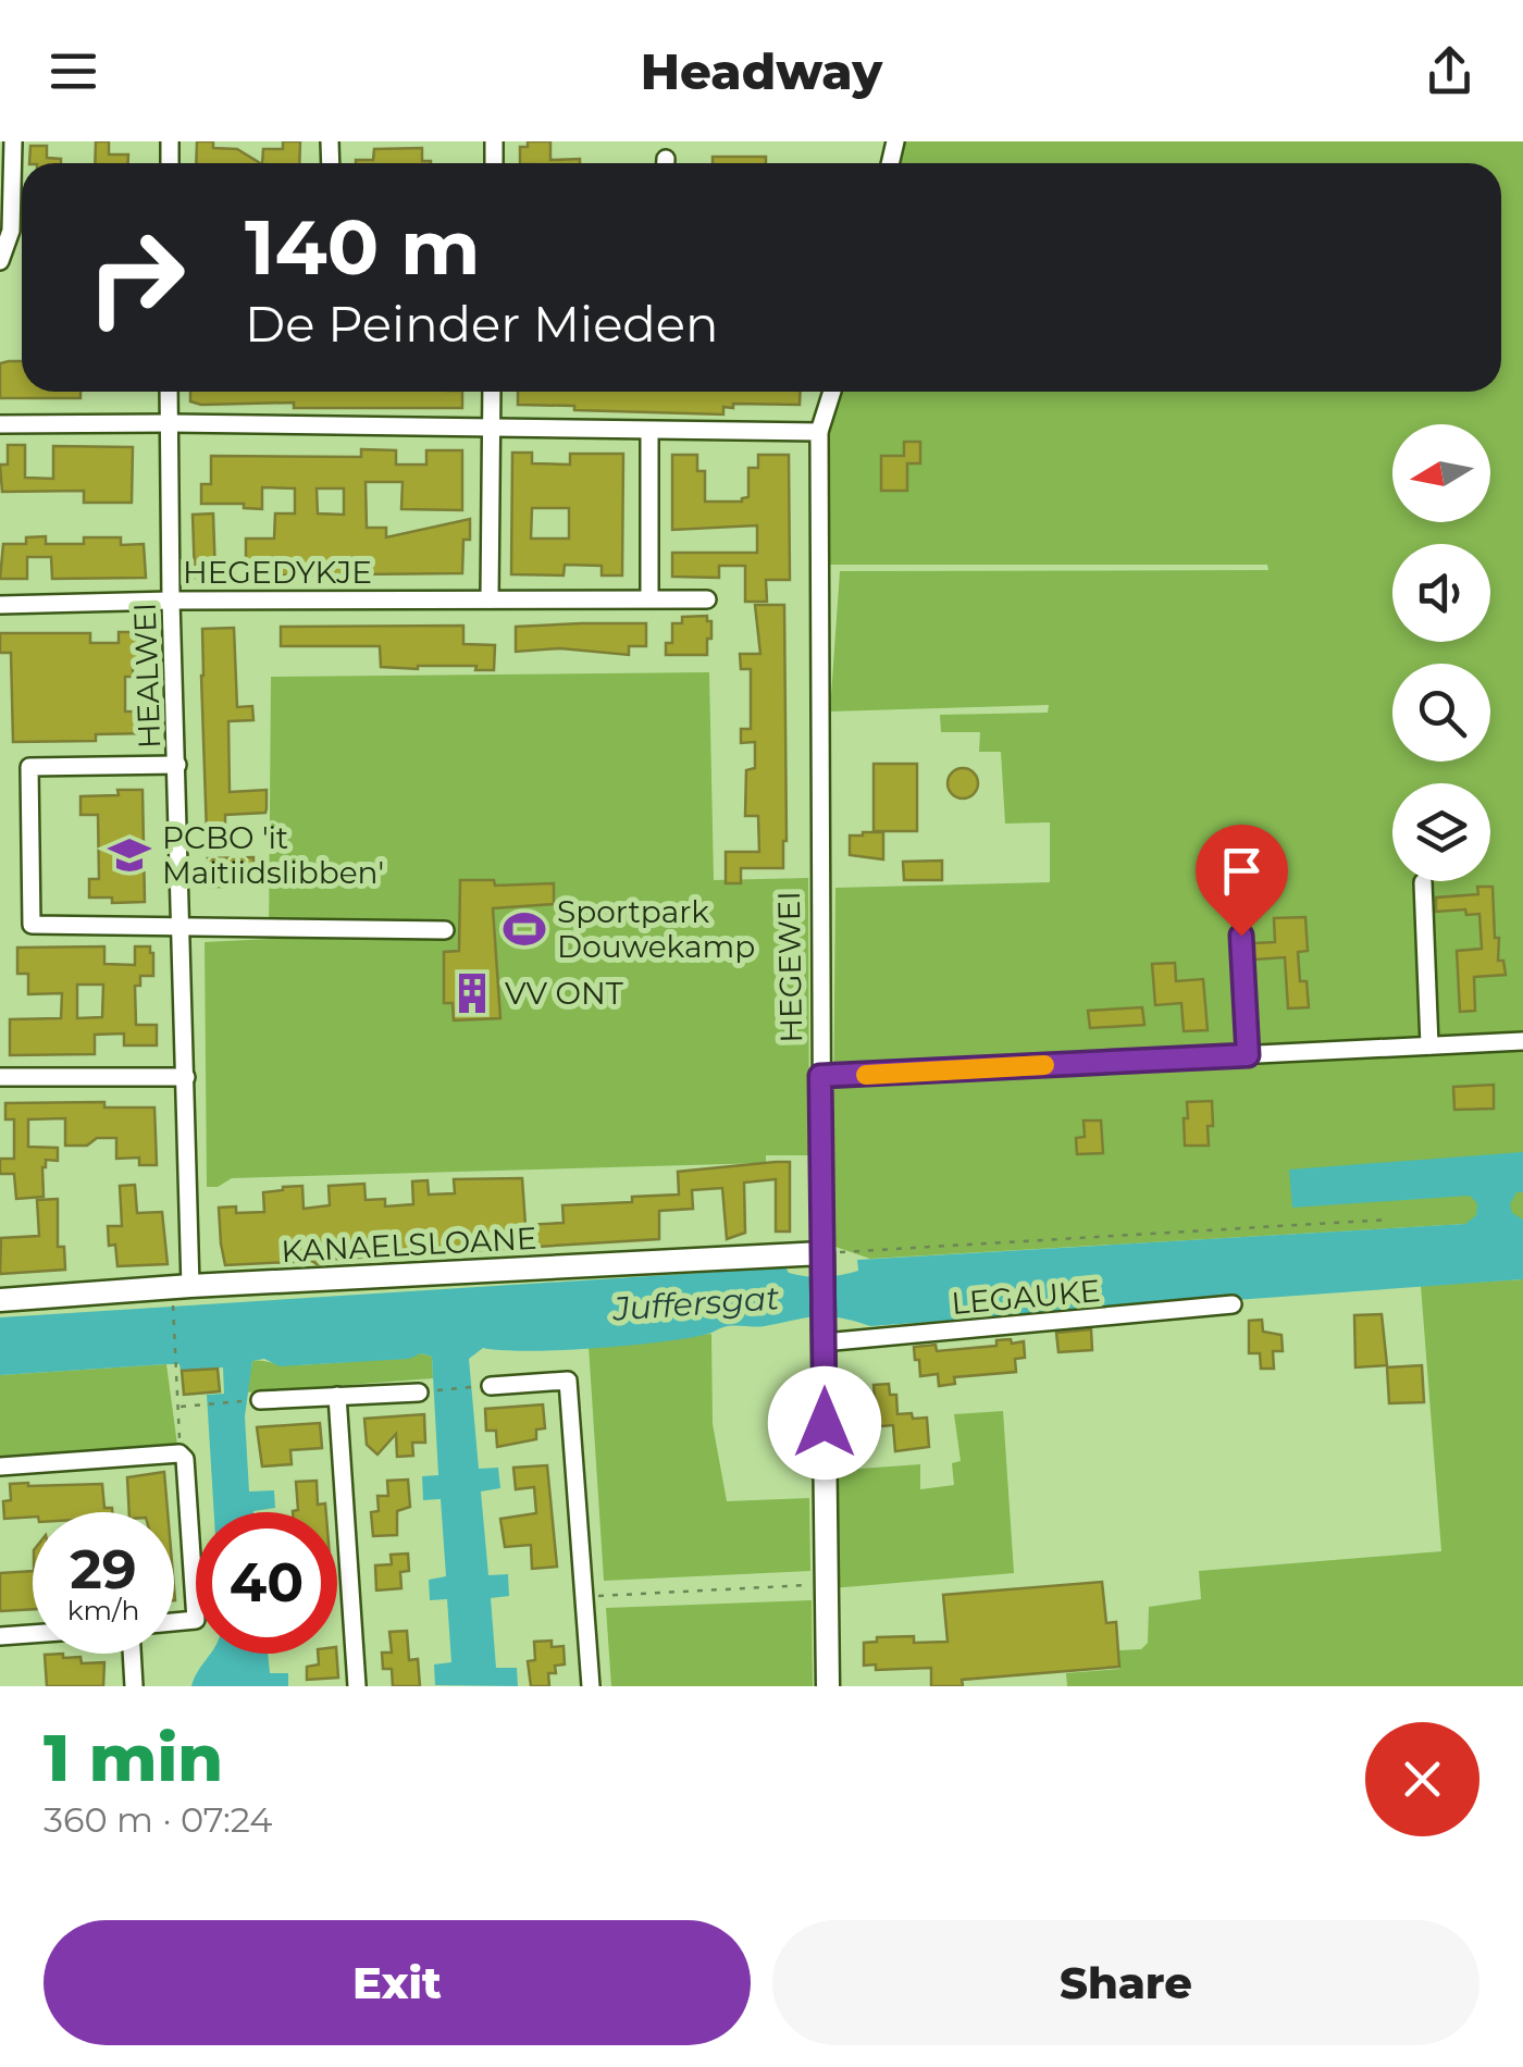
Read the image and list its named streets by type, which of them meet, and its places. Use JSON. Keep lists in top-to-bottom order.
{
  "streets": {
    "street": [
      "HEGEDYKJE",
      "HEALWEI",
      "HEGEWEI",
      "KANAELSLOANE",
      "LEGAUKE"
    ]
  },
  "crossings": [
    ["HEGEDYKJE", "HEALWEI"],
    ["HEALWEI", "KANAELSLOANE"],
    ["HEGEWEI", "KANAELSLOANE"],
    ["HEGEWEI", "LEGAUKE"]
  ],
  "water": ["Juffersgat"],
  "places": {
    "school or university": ["PCBO 'it Maitiidslibben'"],
    "sports": ["Sportpark Douwekamp"],
    "building": ["VV ONT"]
  },
  "north": "left",
  "page": {
    "header": "Headway",
    "turn": ["140 m", "De Peinder Mieden"],
    "speed": "29 km/h",
    "limit": "40",
    "heading": ["1 min", "360 m · 07:24"],
    "buttons": ["Exit", "Share"]
  }
}
